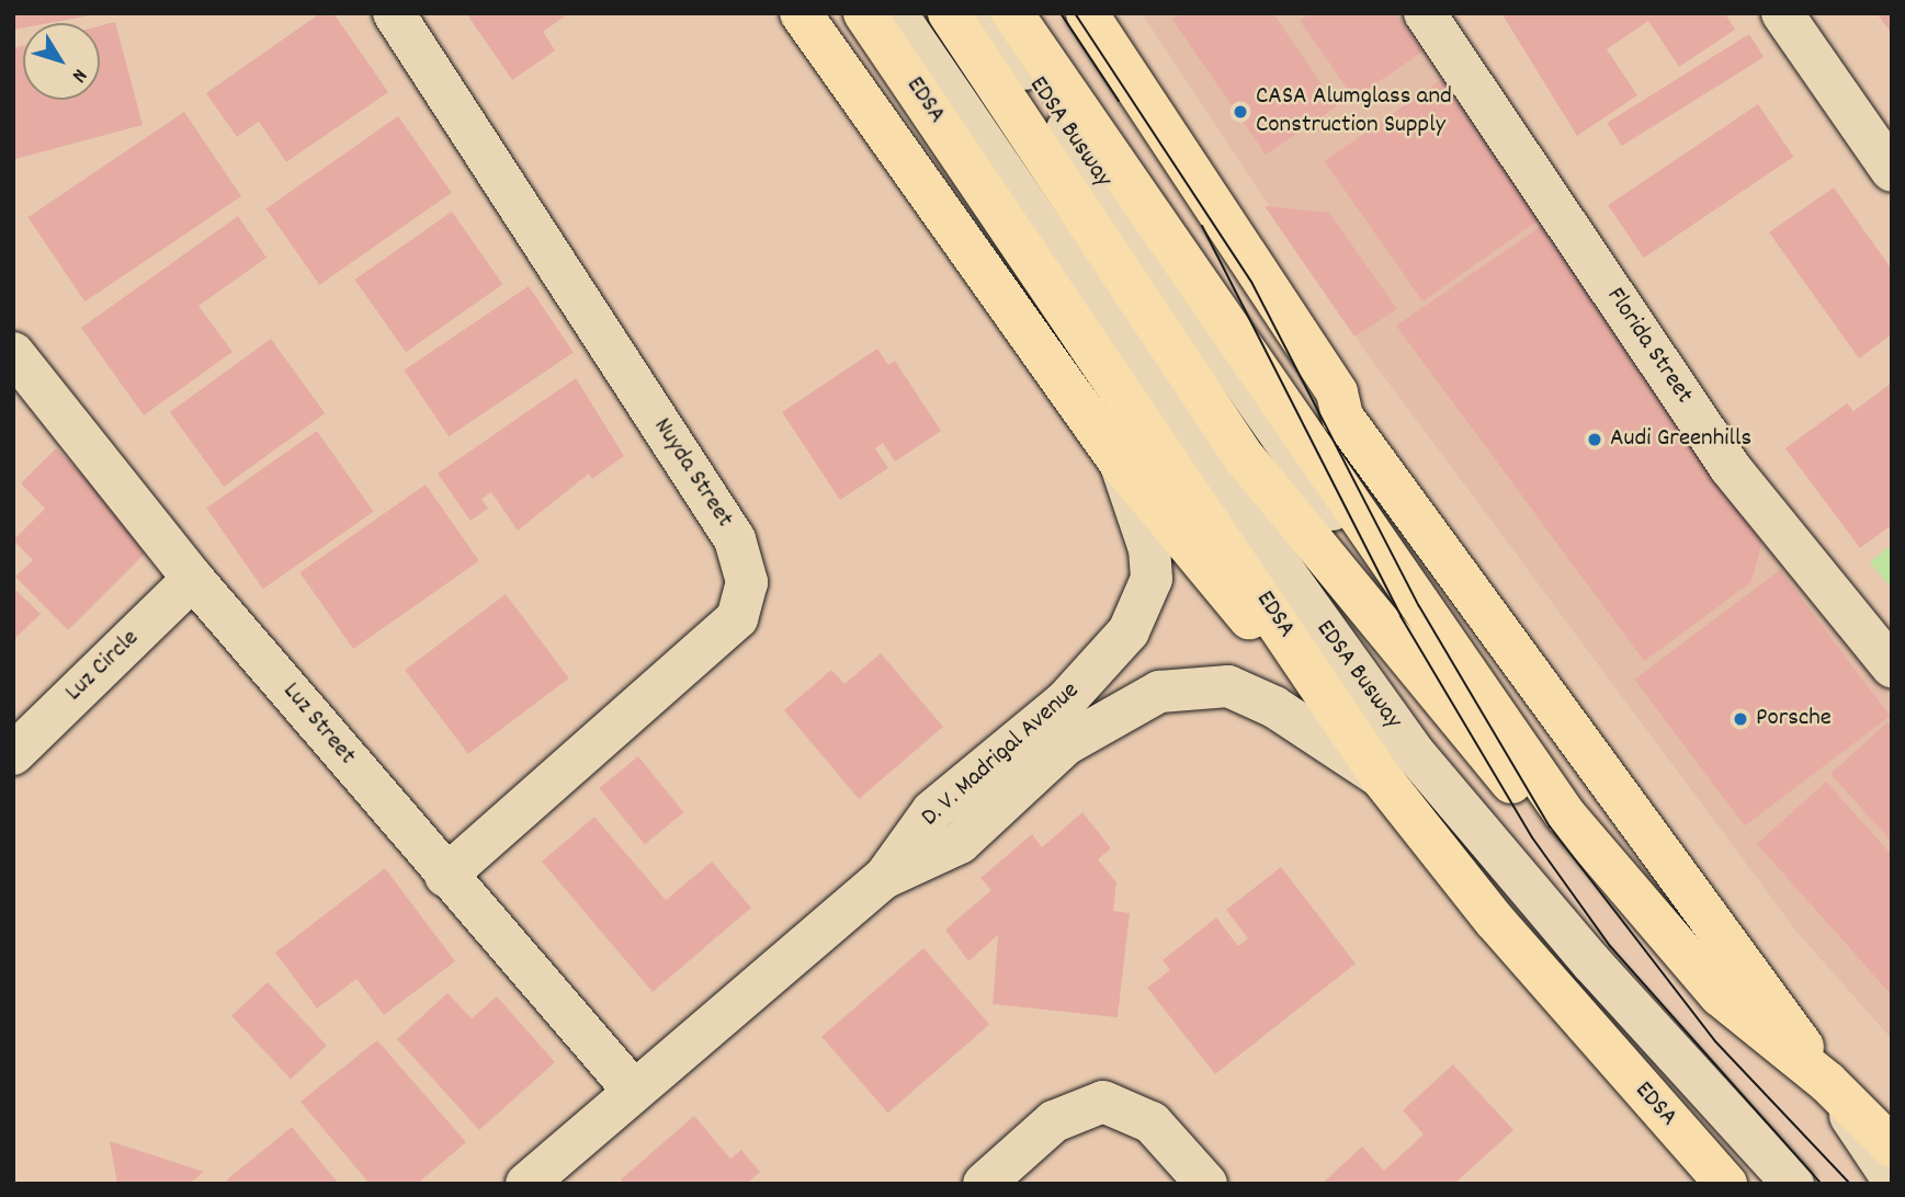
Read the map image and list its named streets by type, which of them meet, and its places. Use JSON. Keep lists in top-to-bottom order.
{
  "streets": {
    "highway": ["EDSA"],
    "street": [
      "EDSA Busway",
      "Florida Street",
      "Nuyda Street",
      "Luz Circle",
      "Luz Street",
      "D. V. Madrigal Avenue"
    ]
  },
  "crossings": [
    ["EDSA", "EDSA Busway"],
    ["EDSA", "D. V. Madrigal Avenue"],
    ["Nuyda Street", "Luz Street"],
    ["Luz Circle", "Luz Street"],
    ["Luz Street", "D. V. Madrigal Avenue"]
  ],
  "places": ["CASA Alumglass and Construction Supply", "Audi Greenhills", "Porsche"],
  "north": "bottom right"
}
